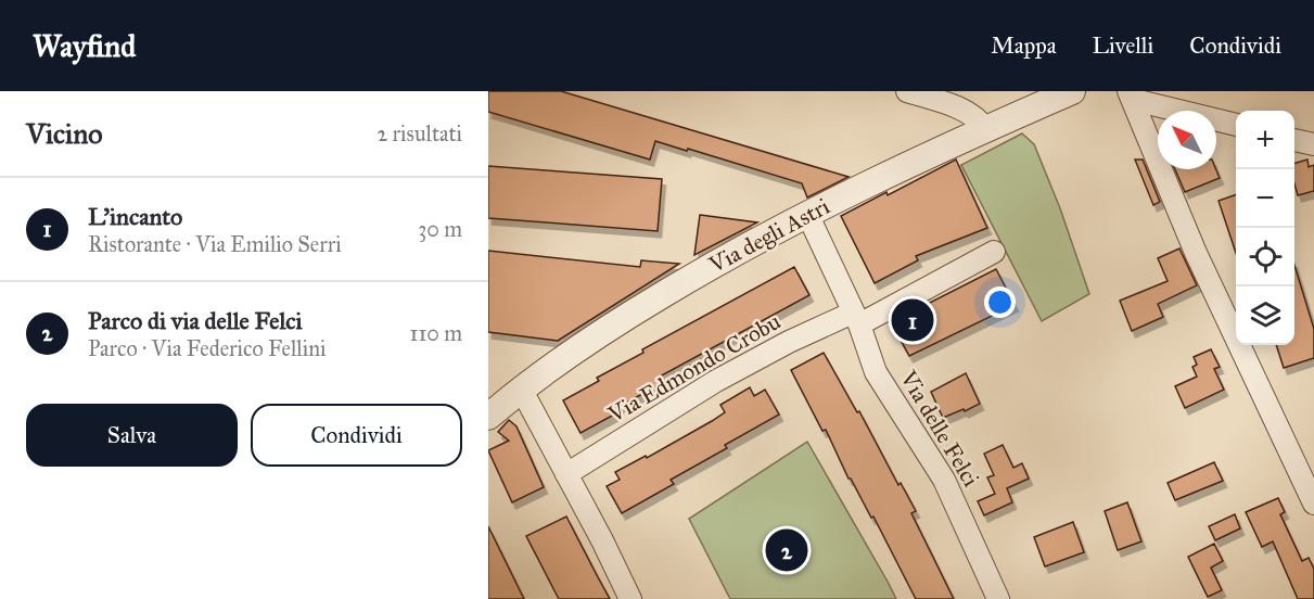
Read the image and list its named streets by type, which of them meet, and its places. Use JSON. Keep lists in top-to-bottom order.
{
  "streets": {
    "street": ["Via degli Astri", "Via Edmondo Crobu", "Via delle Felci"]
  },
  "crossings": [
    ["Via degli Astri", "Via delle Felci"],
    ["Via Edmondo Crobu", "Via delle Felci"]
  ],
  "north": "top left",
  "page": {
    "header": "Wayfind",
    "nav": ["Mappa", "Livelli", "Condividi"],
    "heading": ["Vicino", "2 risultati"],
    "map_buttons": ["+", "−"],
    "list": [
      {
        "mark": "1",
        "name": "L'incanto",
        "note": "Ristorante · Via Emilio Serri",
        "value": "30 m"
      },
      {
        "mark": "2",
        "name": "Parco di via delle Felci",
        "note": "Parco · Via Federico Fellini",
        "value": "110 m"
      }
    ],
    "pins": ["1", "2"],
    "buttons": ["Salva", "Condividi"]
  }
}
